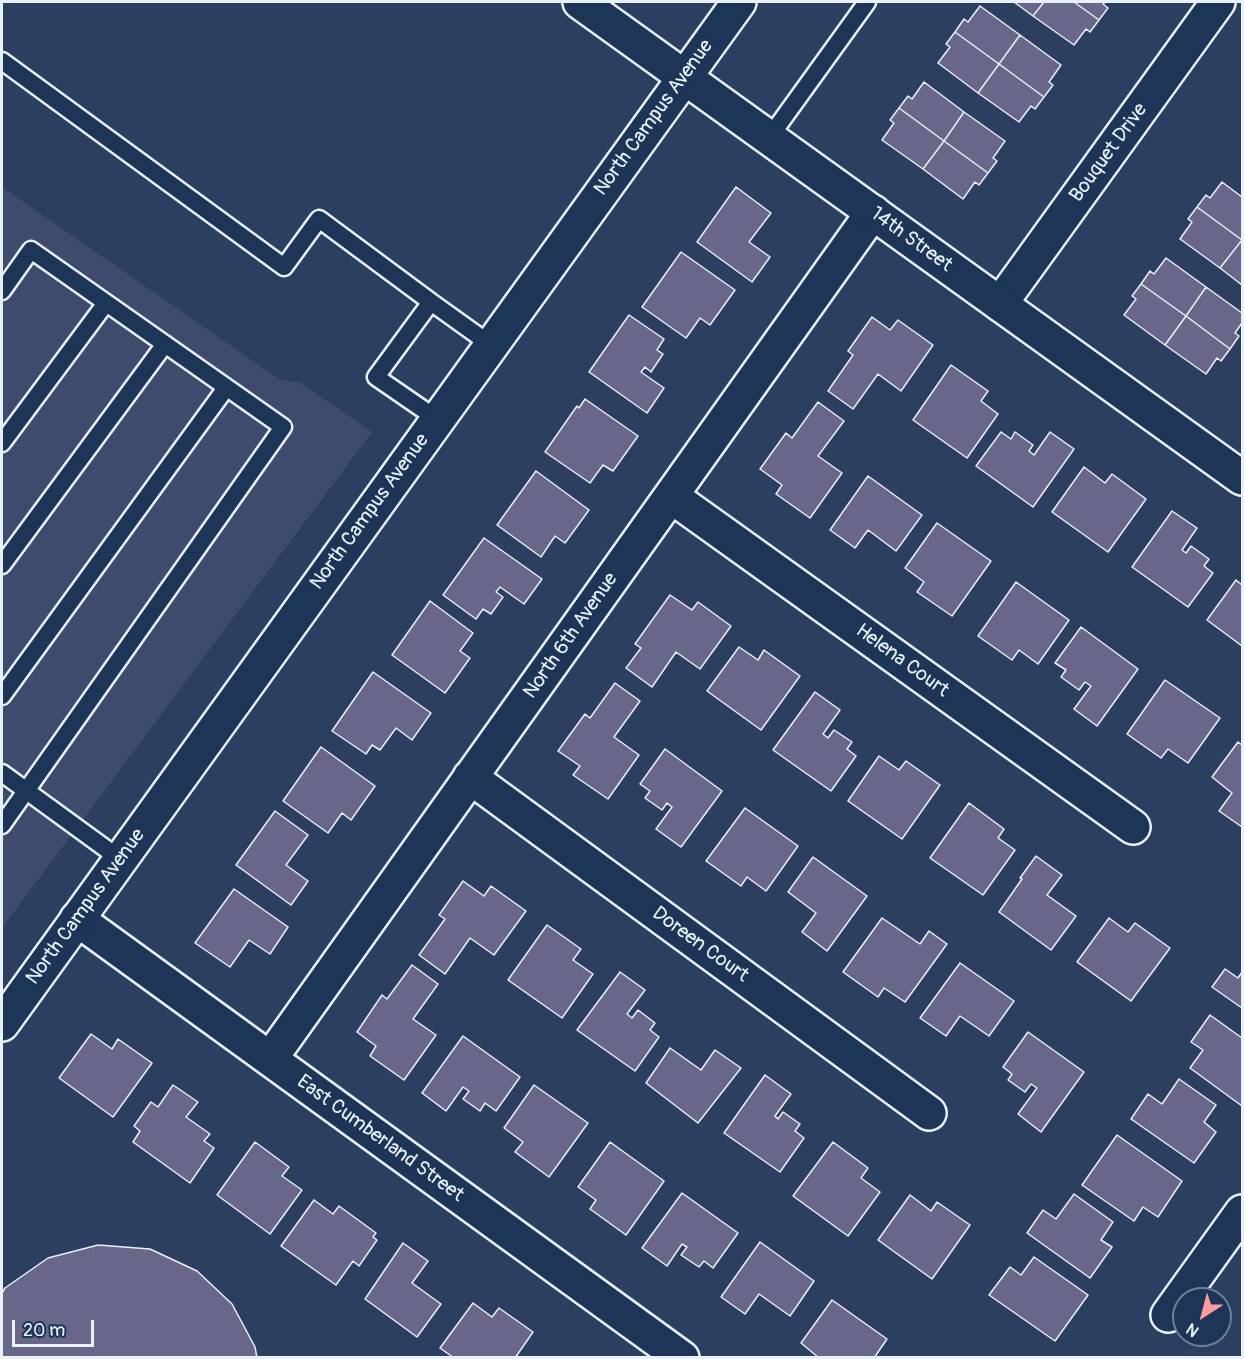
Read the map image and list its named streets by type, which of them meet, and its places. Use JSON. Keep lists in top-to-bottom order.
{
  "streets": {
    "street": [
      "North Campus Avenue",
      "Bouquet Drive",
      "14th Street",
      "North 6th Avenue",
      "Helena Court",
      "Doreen Court",
      "East Cumberland Street"
    ]
  },
  "crossings": [
    ["North Campus Avenue", "14th Street"],
    ["North Campus Avenue", "East Cumberland Street"],
    ["Bouquet Drive", "14th Street"],
    ["14th Street", "North 6th Avenue"],
    ["North 6th Avenue", "Helena Court"],
    ["North 6th Avenue", "Doreen Court"],
    ["North 6th Avenue", "East Cumberland Street"]
  ],
  "scale_bar": "20 m",
  "north": "bottom left"
}
